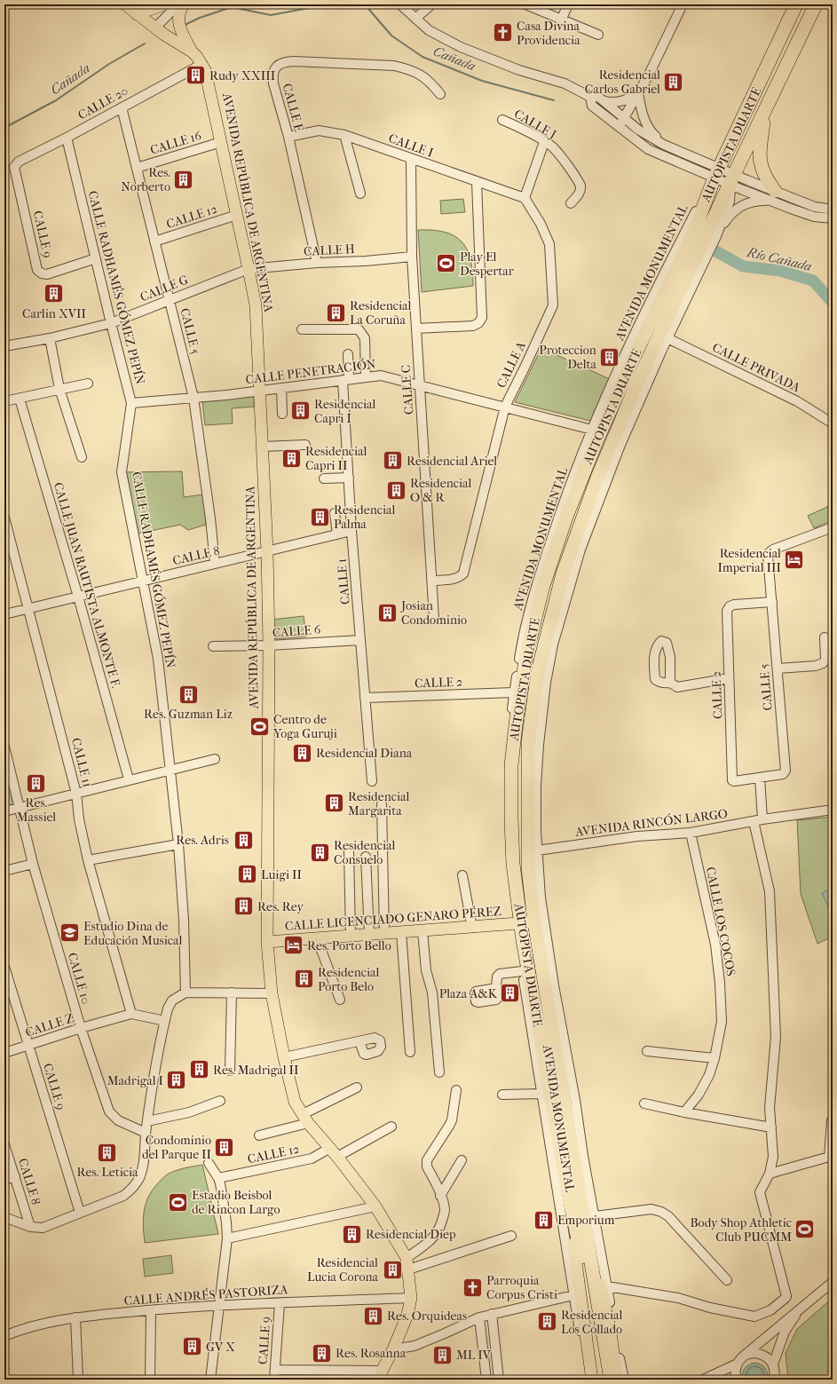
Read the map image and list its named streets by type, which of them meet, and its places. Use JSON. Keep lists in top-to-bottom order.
{
  "streets": {
    "highway": ["AUTOPISTA DUARTE"],
    "main road": ["AVENIDA REPÚBLICA DE ARGENTINA", "CALLE LICENCIADO GENARO PÉREZ"],
    "street": [
      "CALLE 20",
      "CALLE E",
      "CALLE J",
      "CALLE 16",
      "CALLE I",
      "CALLE 12",
      "CALLE 9",
      "CALLE H",
      "AVENIDA MONUMENTAL",
      "CALLE RADHAMÉS GÓMEZ PEPÍN",
      "CALLE G",
      "CALLE 5",
      "CALLE A",
      "CALLE PRIVADA",
      "CALLE PENETRACIÓN",
      "CALLE C",
      "CALLE 8",
      "CALLE 1",
      "CALLE JUAN BAUTISTA ALMONTE F.",
      "CALLE 6",
      "CALLE 2",
      "CALLE 11",
      "AVENIDA RINCÓN LARGO",
      "CALLE LOS COCOS",
      "CALLE 10",
      "CALLE Z",
      "CALLE ANDRÉS PASTORIZA"
    ]
  },
  "crossings": [
    ["CALLE 20", "AVENIDA REPÚBLICA DE ARGENTINA"],
    ["CALLE 20", "CALLE 9"],
    ["CALLE 20", "CALLE RADHAMÉS GÓMEZ PEPÍN"],
    ["CALLE 20", "CALLE 5"],
    ["CALLE E", "CALLE I"],
    ["CALLE E", "CALLE H"],
    ["CALLE 16", "AVENIDA REPÚBLICA DE ARGENTINA"],
    ["CALLE 16", "CALLE 5"],
    ["AUTOPISTA DUARTE", "AVENIDA MONUMENTAL"],
    ["AUTOPISTA DUARTE", "CALLE PRIVADA"],
    ["AUTOPISTA DUARTE", "CALLE LICENCIADO GENARO PÉREZ"],
    ["CALLE I", "CALLE A"],
    ["CALLE I", "CALLE C"],
    ["AVENIDA REPÚBLICA DE ARGENTINA", "CALLE 12"],
    ["AVENIDA REPÚBLICA DE ARGENTINA", "CALLE H"],
    ["AVENIDA REPÚBLICA DE ARGENTINA", "CALLE G"],
    ["AVENIDA REPÚBLICA DE ARGENTINA", "CALLE PENETRACIÓN"],
    ["AVENIDA REPÚBLICA DE ARGENTINA", "CALLE 8"],
    ["AVENIDA REPÚBLICA DE ARGENTINA", "CALLE 6"],
    ["AVENIDA REPÚBLICA DE ARGENTINA", "CALLE LICENCIADO GENARO PÉREZ"],
    ["AVENIDA REPÚBLICA DE ARGENTINA", "CALLE ANDRÉS PASTORIZA"],
    ["CALLE 12", "CALLE 5"],
    ["CALLE 9", "CALLE RADHAMÉS GÓMEZ PEPÍN"],
    ["CALLE 9", "CALLE Z"],
    ["CALLE 9", "CALLE ANDRÉS PASTORIZA"],
    ["CALLE H", "CALLE G"],
    ["CALLE H", "CALLE C"],
    ["AVENIDA MONUMENTAL", "CALLE PENETRACIÓN"],
    ["AVENIDA MONUMENTAL", "CALLE 2"],
    ["AVENIDA MONUMENTAL", "AVENIDA RINCÓN LARGO"],
    ["AVENIDA MONUMENTAL", "CALLE LICENCIADO GENARO PÉREZ"],
    ["CALLE RADHAMÉS GÓMEZ PEPÍN", "CALLE G"],
    ["CALLE RADHAMÉS GÓMEZ PEPÍN", "CALLE PENETRACIÓN"],
    ["CALLE RADHAMÉS GÓMEZ PEPÍN", "CALLE 8"],
    ["CALLE G", "CALLE 5"],
    ["CALLE 5", "CALLE PENETRACIÓN"],
    ["CALLE 5", "CALLE 8"],
    ["CALLE 5", "CALLE 2"],
    ["CALLE A", "CALLE PENETRACIÓN"],
    ["CALLE A", "CALLE C"],
    ["CALLE PENETRACIÓN", "CALLE C"],
    ["CALLE PENETRACIÓN", "CALLE 1"],
    ["CALLE 8", "CALLE 1"],
    ["CALLE 8", "CALLE JUAN BAUTISTA ALMONTE F."],
    ["CALLE 8", "CALLE 11"],
    ["CALLE 1", "CALLE 6"],
    ["CALLE 1", "CALLE 2"],
    ["CALLE 11", "CALLE Z"],
    ["AVENIDA RINCÓN LARGO", "CALLE LOS COCOS"],
    ["CALLE 10", "CALLE Z"]
  ],
  "water": ["Cañada", "Río Cañada"],
  "places": {
    "church": ["Casa Divina Providencia", "Parroquia Corpus Cristi"],
    "building": [
      "Rudy XXIII",
      "Residencial Carlos Gabriel",
      "Res. Norberto",
      "Carlin XVII",
      "Residencial La Coruña",
      "Proteccion Delta",
      "Residencial Capri I",
      "Residencial Capri II",
      "Residencial Ariel",
      "Residencial O & R",
      "Residencial Palma",
      "Josian Condominio",
      "Res. Guzman Liz",
      "Residencial Diana",
      "Res. Massiel",
      "Residencial Margarita",
      "Res. Adris",
      "Residencial Consuelo",
      "Luigi II",
      "Res. Rey",
      "Residencial Porto Belo",
      "Plaza A&K",
      "Res. Madrigal II",
      "Madrigal I",
      "Condominio del Parque II",
      "Res. Leticia",
      "Emporium",
      "Residencial Diep",
      "Residencial Lucia Corona",
      "Res. Orquideas",
      "Residencial Los Collado",
      "GV X",
      "Res. Rosanna",
      "ML IV"
    ],
    "sports": [
      "Play El Despertar",
      "Centro de Yoga Guruji",
      "Estadio Beisbol de Rincon Largo",
      "Body Shop Athletic Club PUCMM"
    ],
    "hotel": ["Residencial Imperial III", "Res. Porto Bello"],
    "school or university": ["Estudio Dina de Educación Musical"]
  }
}
